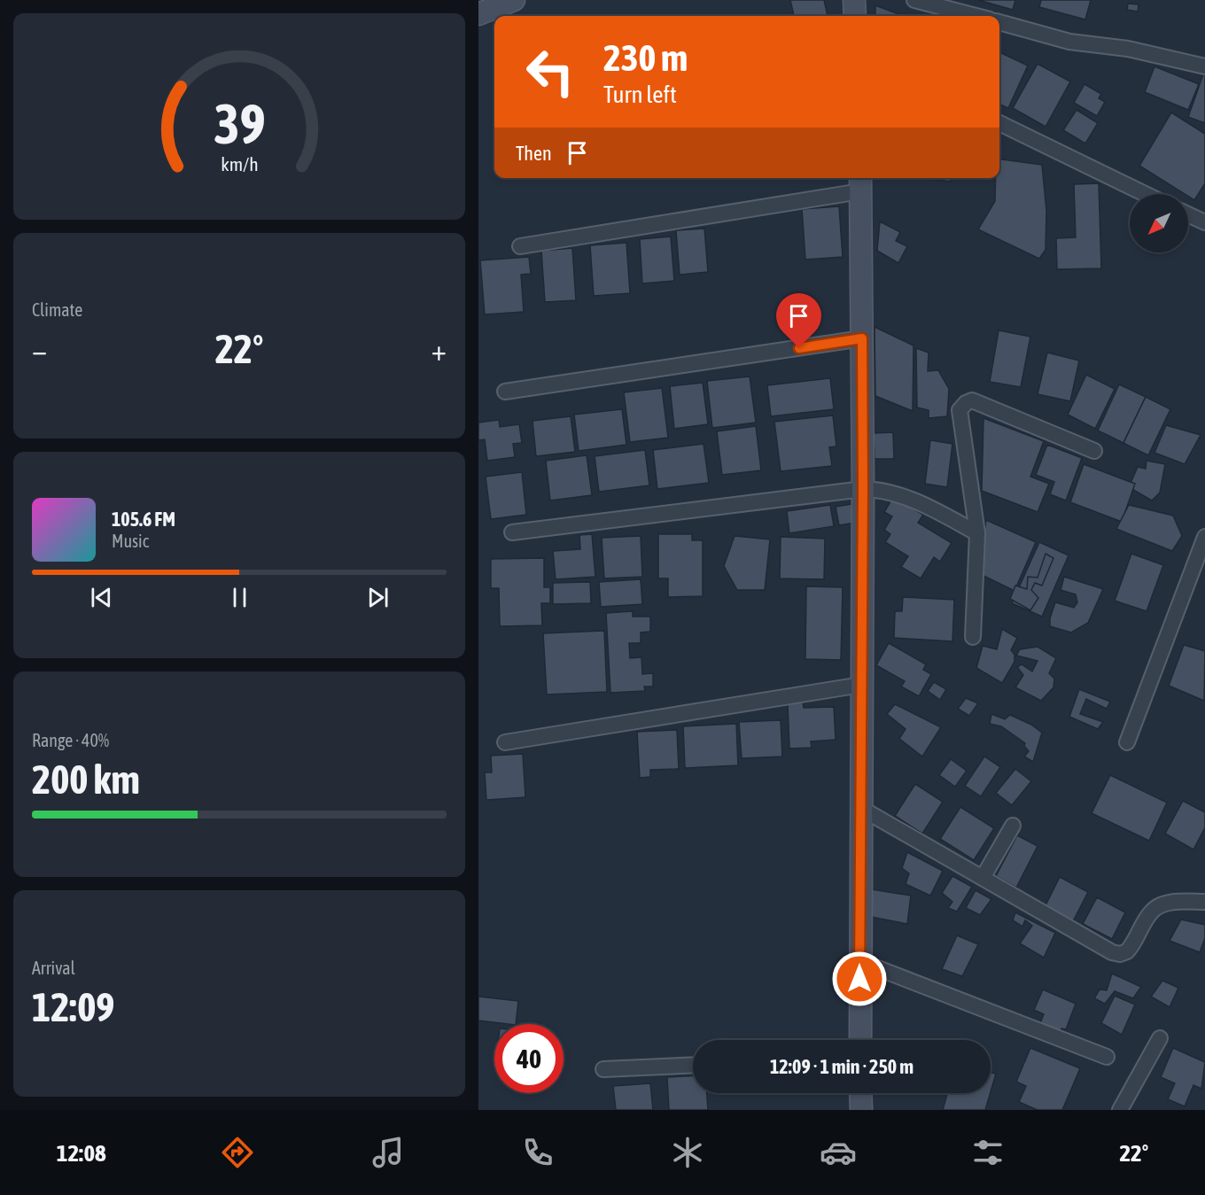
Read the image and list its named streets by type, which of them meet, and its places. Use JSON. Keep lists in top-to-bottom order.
{
  "north": "bottom left",
  "page": {
    "turn": ["230 m", "Turn left"],
    "then": "Then",
    "tile": [
      "Climate",
      ["Range · 40%", "200 km"],
      ["Arrival", "12:09"]
    ],
    "heat": ["−", "22°", "+"],
    "song": ["105.6 FM", "Music"],
    "limit": "40",
    "trip": "12:09 · 1 min · 250 m",
    "tabs": ["12:08", "22°"],
    "gauge": ["39", "km/h"]
  }
}
